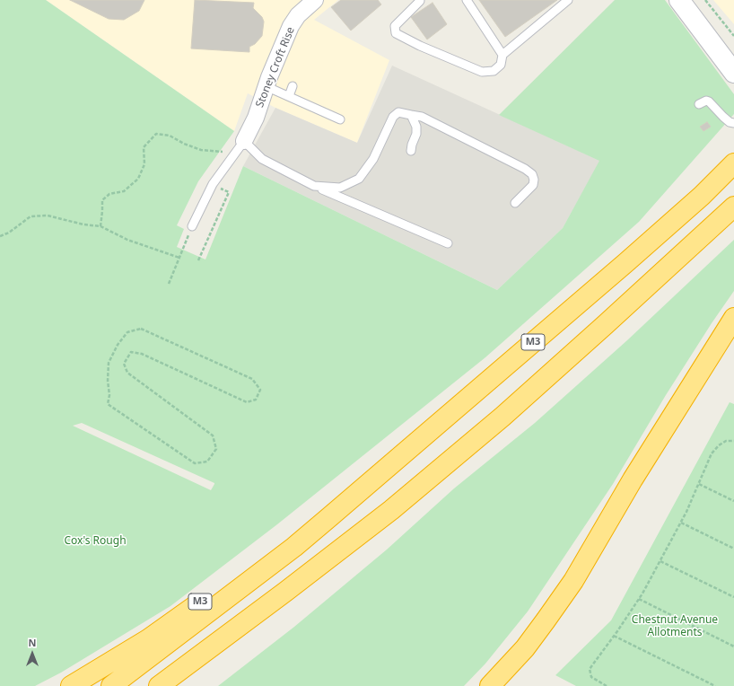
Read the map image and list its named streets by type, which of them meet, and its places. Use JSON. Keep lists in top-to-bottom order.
{
  "streets": {
    "highway": ["M3"],
    "street": ["Stoney Croft Rise"]
  },
  "parks": ["Cox's Rough", "Chestnut Avenue Allotments"],
  "north": "top"
}
